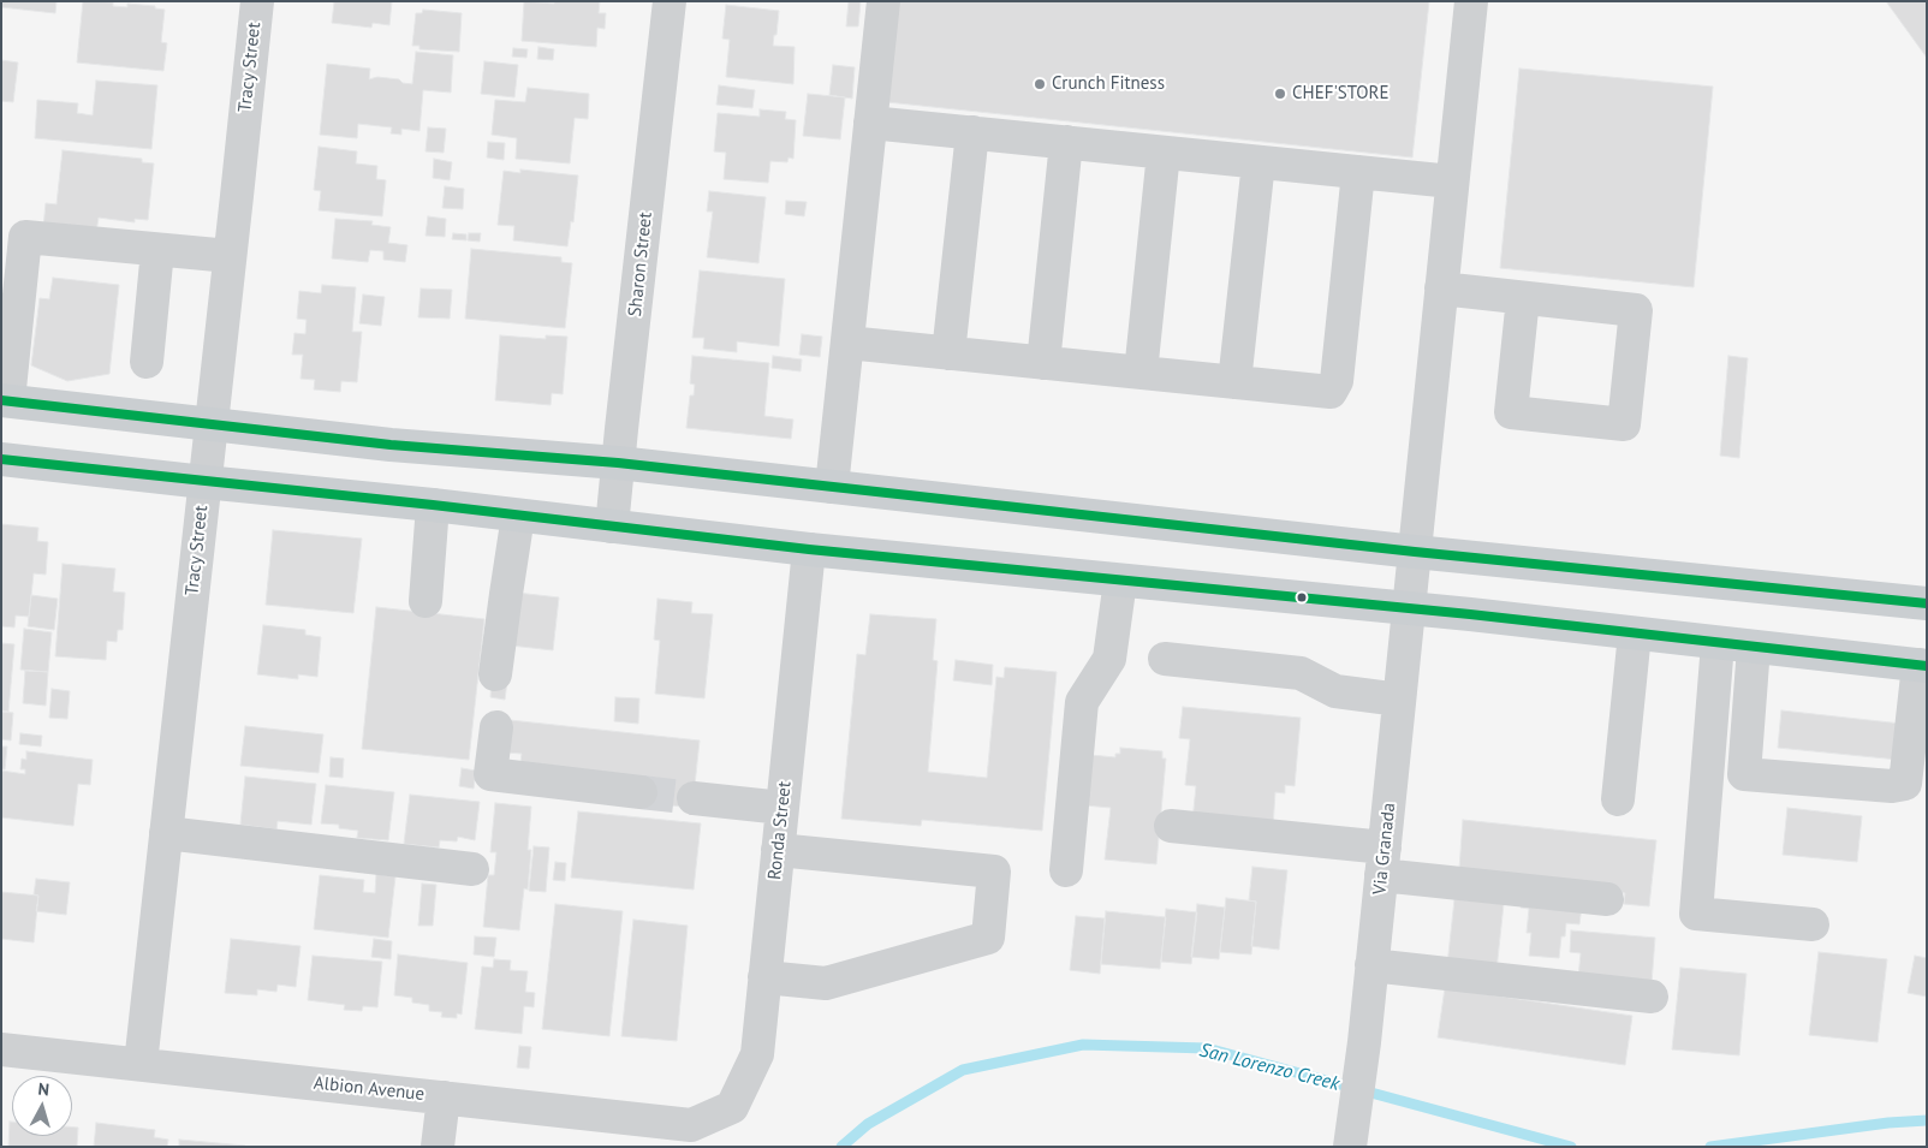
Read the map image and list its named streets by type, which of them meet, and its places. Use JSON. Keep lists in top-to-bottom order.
{
  "streets": {
    "street": [
      "Tracy Street",
      "Sharon Street",
      "Ronda Street",
      "Via Granada",
      "Albion Avenue"
    ]
  },
  "crossings": [
    ["Tracy Street", "Albion Avenue"],
    ["Ronda Street", "Albion Avenue"]
  ],
  "water": ["San Lorenzo Creek"],
  "places": ["Crunch Fitness", "CHEF'STORE"],
  "north": "top"
}
